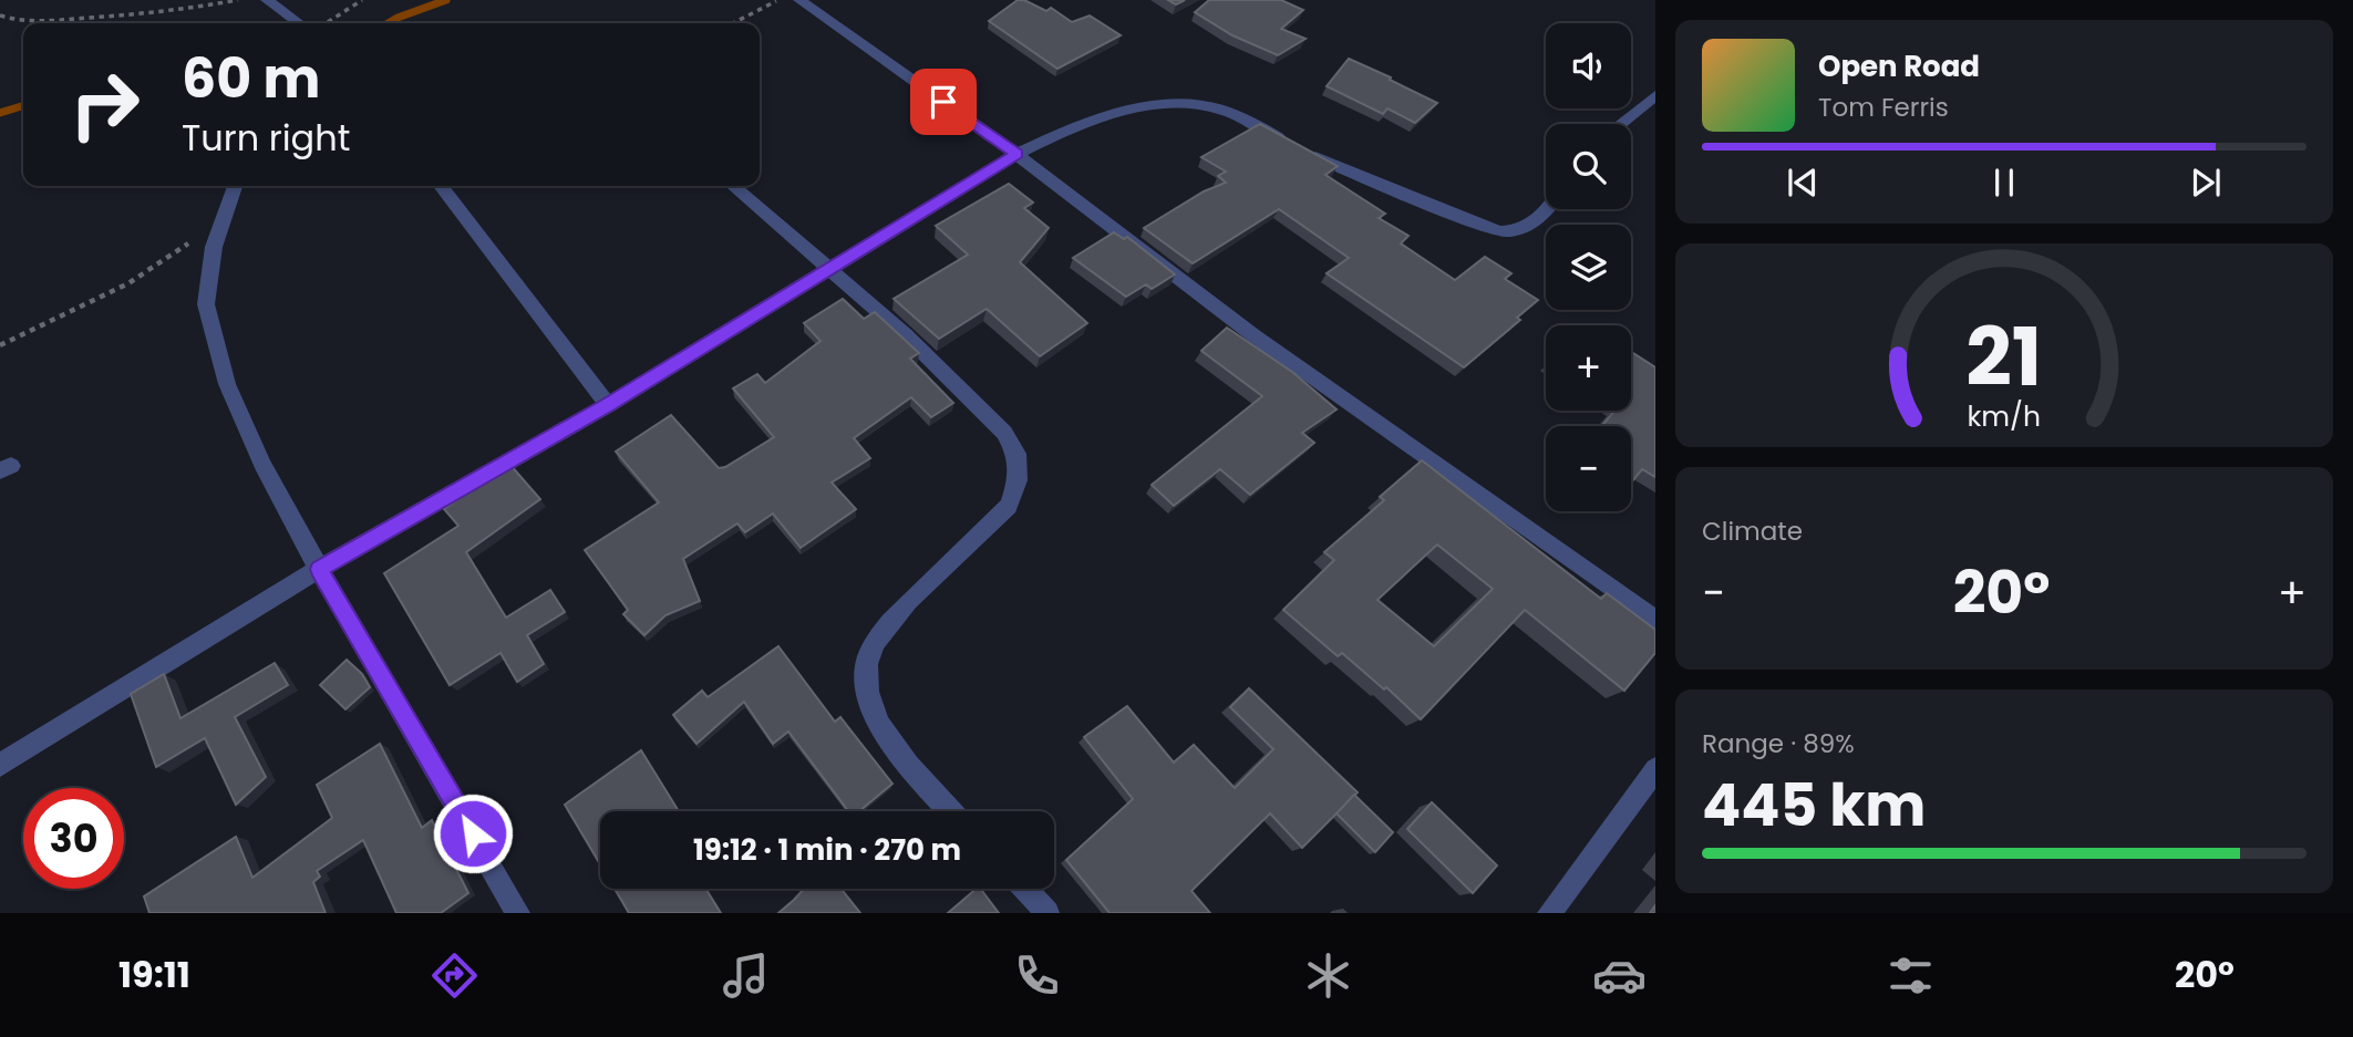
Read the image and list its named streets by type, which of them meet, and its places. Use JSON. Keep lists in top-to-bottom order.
{
  "page": {
    "map_buttons": ["+", "−"],
    "turn": ["60 m", "Turn right"],
    "song": ["Open Road", "Tom Ferris"],
    "tile": [
      "Climate",
      ["Range · 89%", "445 km"]
    ],
    "heat": ["−", "20°", "+"],
    "limit": "30",
    "trip": "19:12 · 1 min · 270 m",
    "tabs": ["19:11", "20°"],
    "gauge": ["21", "km/h"]
  }
}
